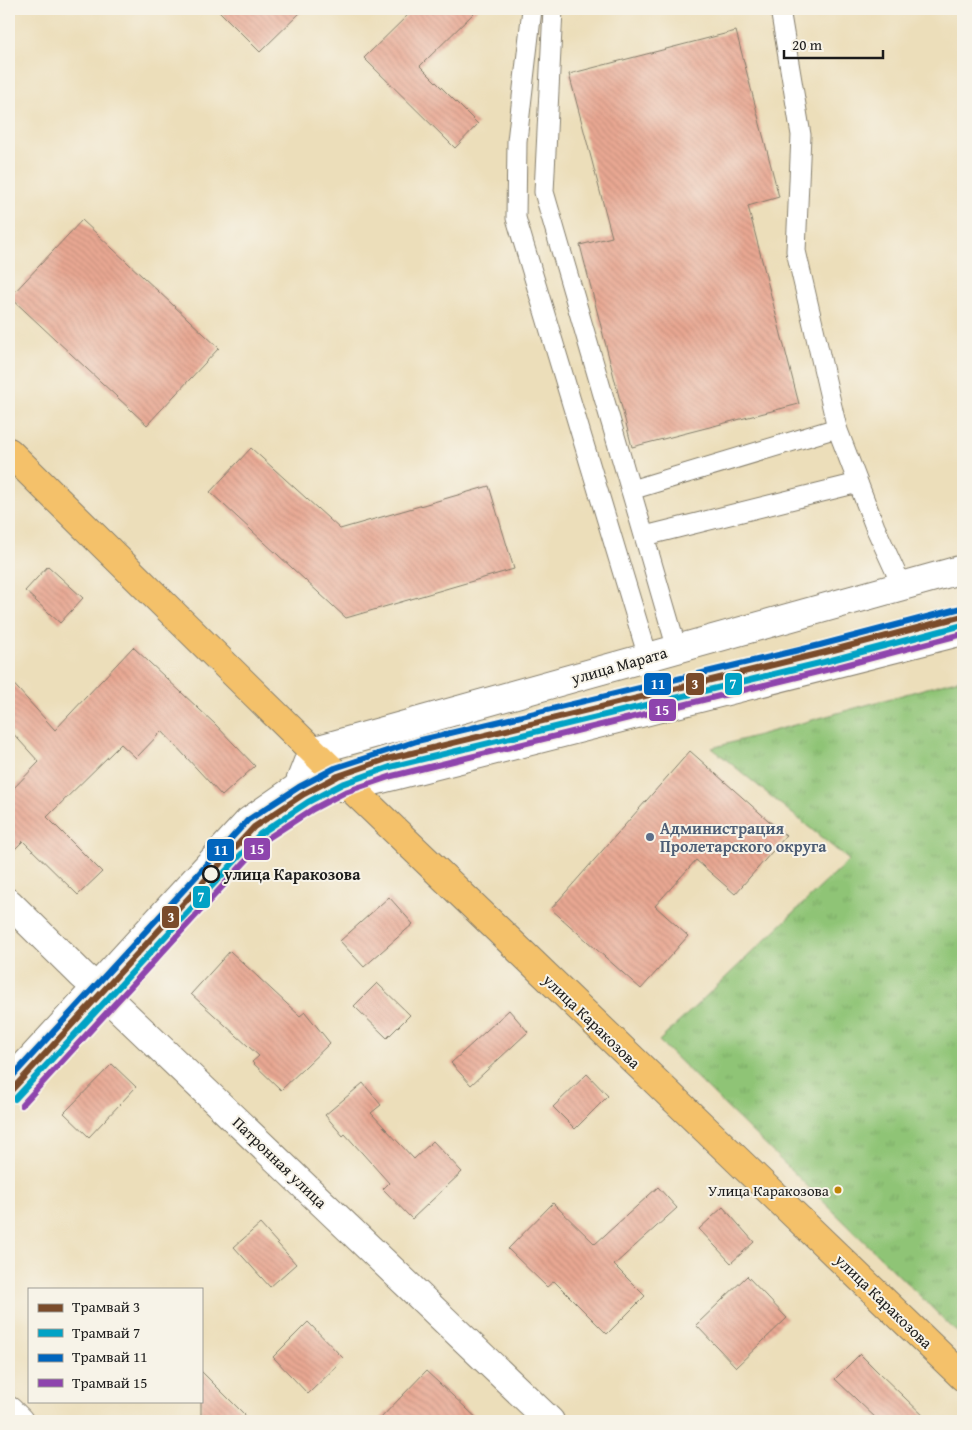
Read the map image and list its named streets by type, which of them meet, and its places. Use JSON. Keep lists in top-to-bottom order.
{
  "streets": {
    "main road": ["улица Каракозова"],
    "street": ["улица Марата", "Патронная улица"]
  },
  "crossings": [
    ["улица Марата", "улица Каракозова"]
  ],
  "places": ["Администрация Пролетарского округа", "улица Каракозова", "Улица Каракозова"],
  "lines": [
    "tram line 11",
    "tram line 3",
    "tram line 7",
    "tram line 15"
  ],
  "legend": [
    "Трамвай 3",
    "Трамвай 7",
    "Трамвай 11",
    "Трамвай 15"
  ],
  "scale_bar": "20 m"
}
